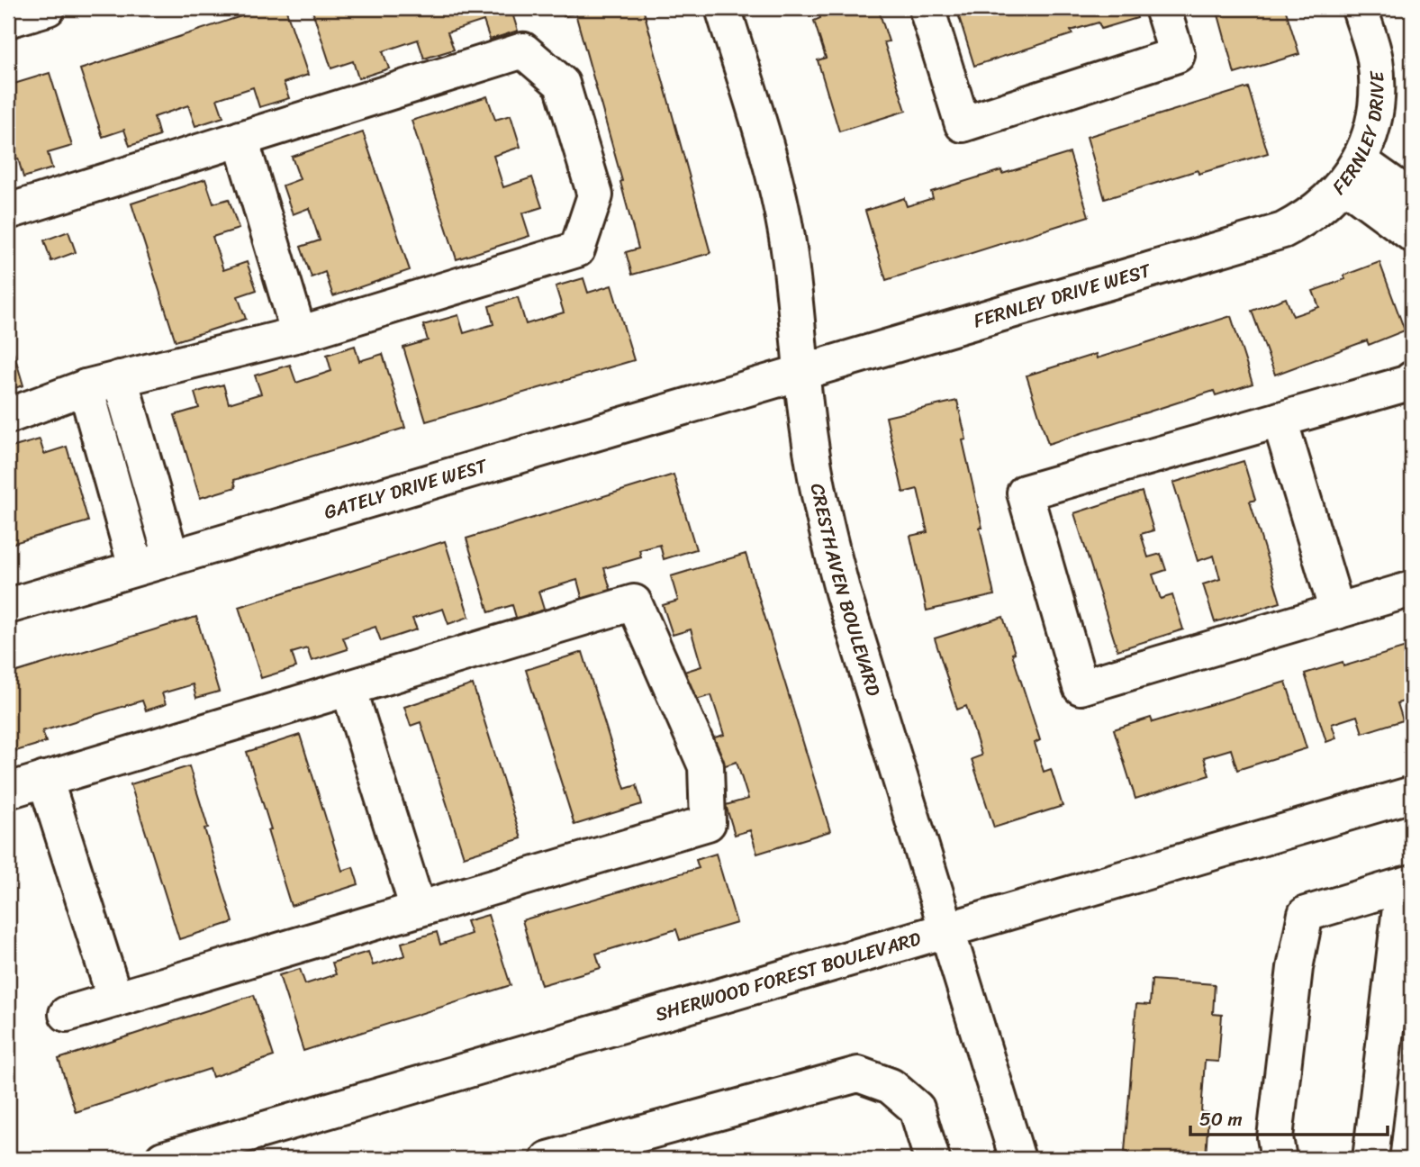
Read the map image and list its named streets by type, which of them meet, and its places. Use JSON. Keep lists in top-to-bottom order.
{
  "streets": {
    "street": [
      "FERNLEY DRIVE",
      "FERNLEY DRIVE WEST",
      "GATELY DRIVE WEST",
      "CRESTHAVEN BOULEVARD",
      "SHERWOOD FOREST BOULEVARD"
    ]
  },
  "crossings": [
    ["FERNLEY DRIVE", "FERNLEY DRIVE WEST"],
    ["FERNLEY DRIVE WEST", "GATELY DRIVE WEST"],
    ["FERNLEY DRIVE WEST", "CRESTHAVEN BOULEVARD"],
    ["GATELY DRIVE WEST", "CRESTHAVEN BOULEVARD"],
    ["CRESTHAVEN BOULEVARD", "SHERWOOD FOREST BOULEVARD"]
  ],
  "scale_bar": "50 m"
}
